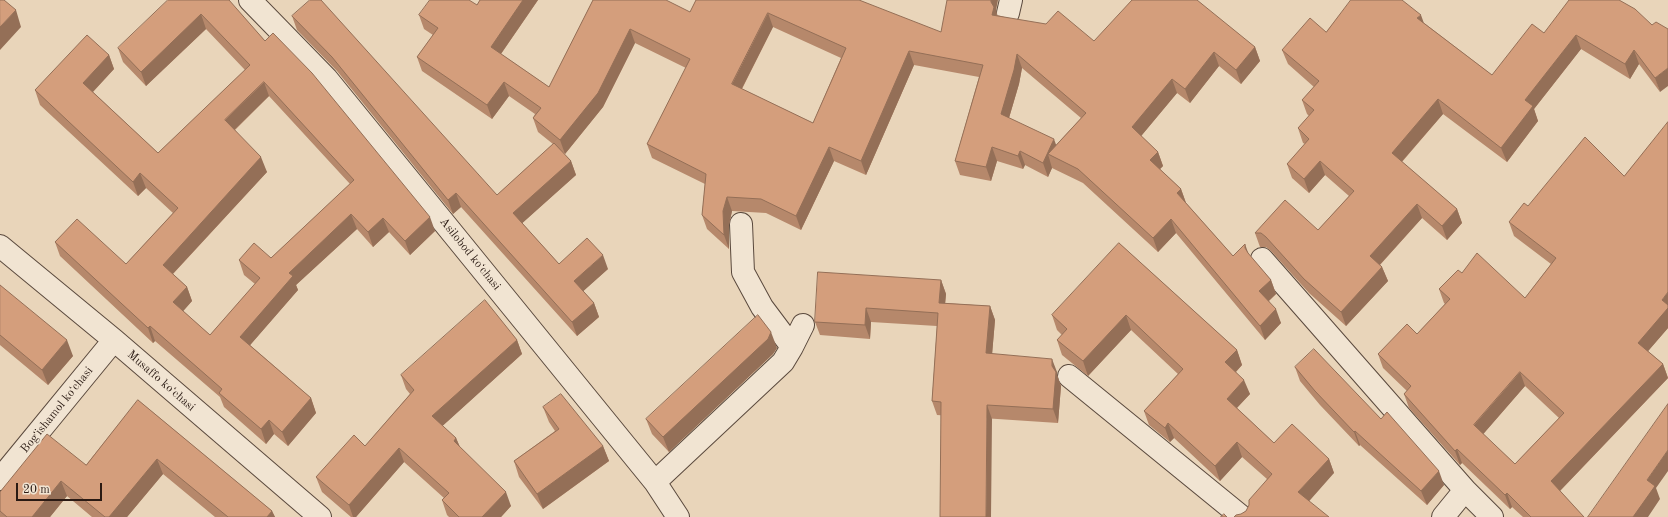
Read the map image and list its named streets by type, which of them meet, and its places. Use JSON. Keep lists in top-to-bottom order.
{
  "streets": {
    "street": ["Asilobod koʻchasi", "Musaffo koʻchasi", "Bogʻishamol koʻchasi"]
  },
  "crossings": [
    ["Musaffo koʻchasi", "Bogʻishamol koʻchasi"]
  ],
  "scale_bar": "20 m"
}
